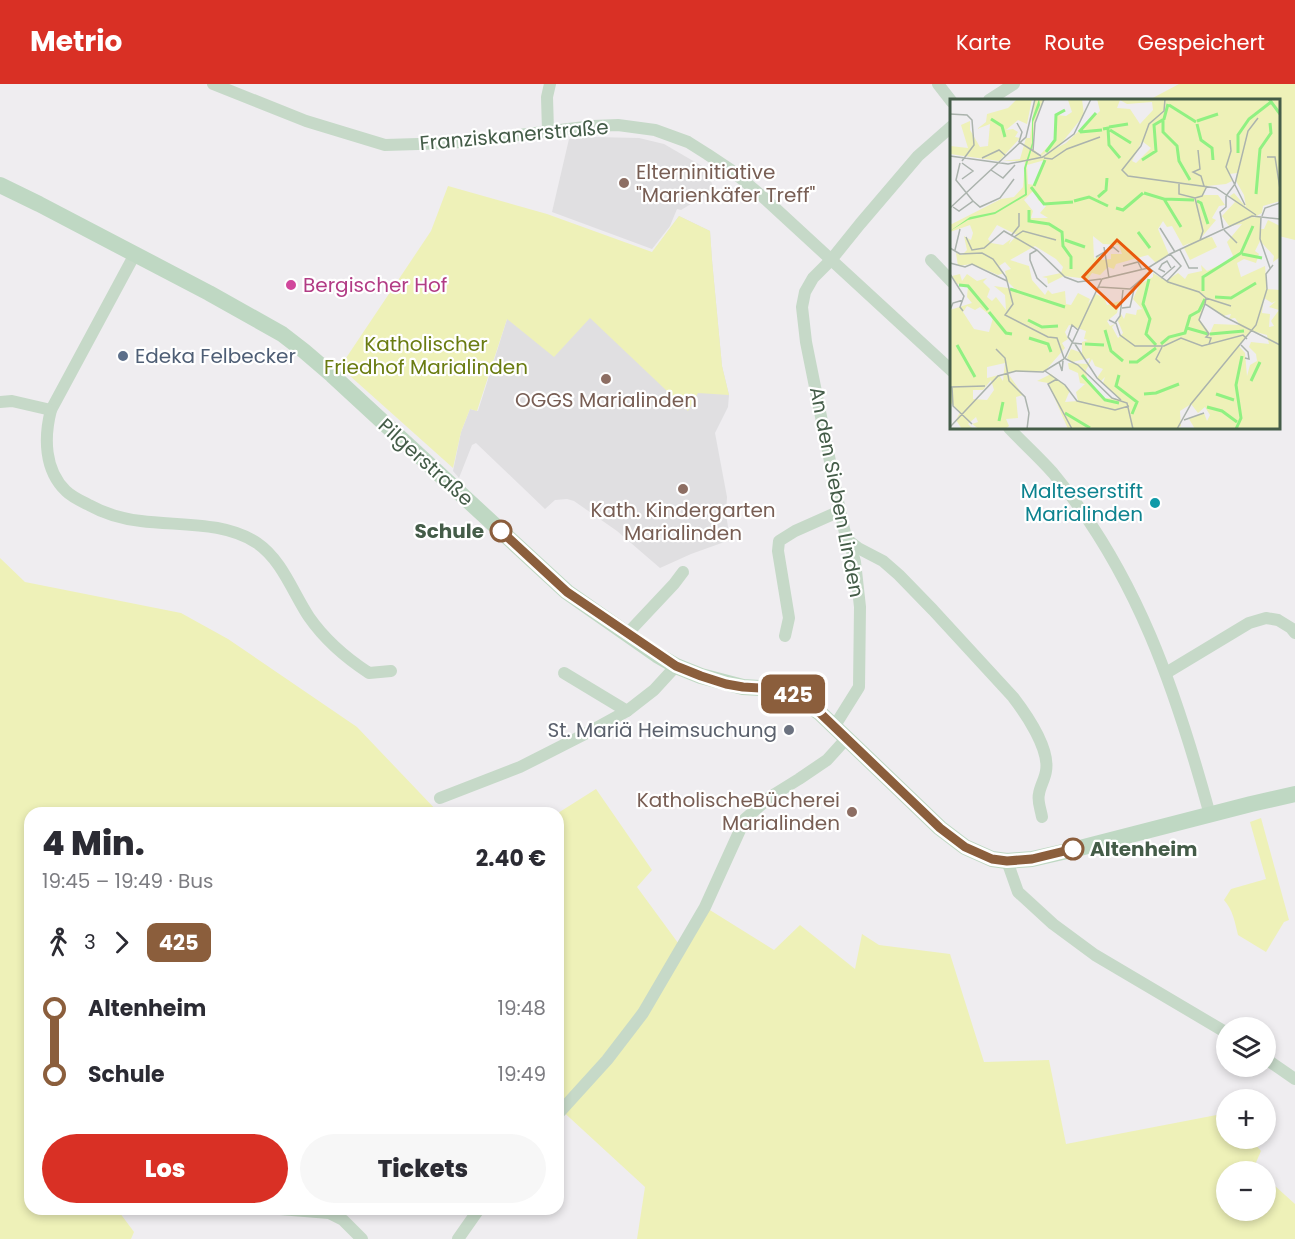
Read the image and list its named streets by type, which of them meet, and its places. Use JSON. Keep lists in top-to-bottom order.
{
  "streets": {
    "main road": ["Pilgerstraße"],
    "street": ["Franziskanerstraße", "An den Sieben Linden"]
  },
  "crossings": [
    ["Franziskanerstraße", "An den Sieben Linden"],
    ["Pilgerstraße", "An den Sieben Linden"]
  ],
  "parks": ["Katholischer Friedhof Marialinden"],
  "places": [
    "Elterninitiative \"Marienkäfer Treff\"",
    "Bergischer Hof",
    "Edeka Felbecker",
    "OGGS Marialinden",
    "Kath. Kindergarten Marialinden",
    "Malteserstift Marialinden",
    "Schule",
    "St. Mariä Heimsuchung",
    "KatholischeBücherei Marialinden",
    "Altenheim"
  ],
  "lines": ["bus line 425"],
  "page": {
    "header": "Metrio",
    "nav": ["Karte", "Route", "Gespeichert"],
    "on_map": "425",
    "heading": ["4 Min.", "19:45 – 19:49 · Bus", "2.40 €"],
    "legs": ["3", "425"],
    "list": [
      {
        "name": "Altenheim",
        "value": "19:48"
      },
      {
        "name": "Schule",
        "value": "19:49"
      }
    ],
    "map_buttons": ["+", "−"],
    "buttons": ["Los", "Tickets"]
  }
}
